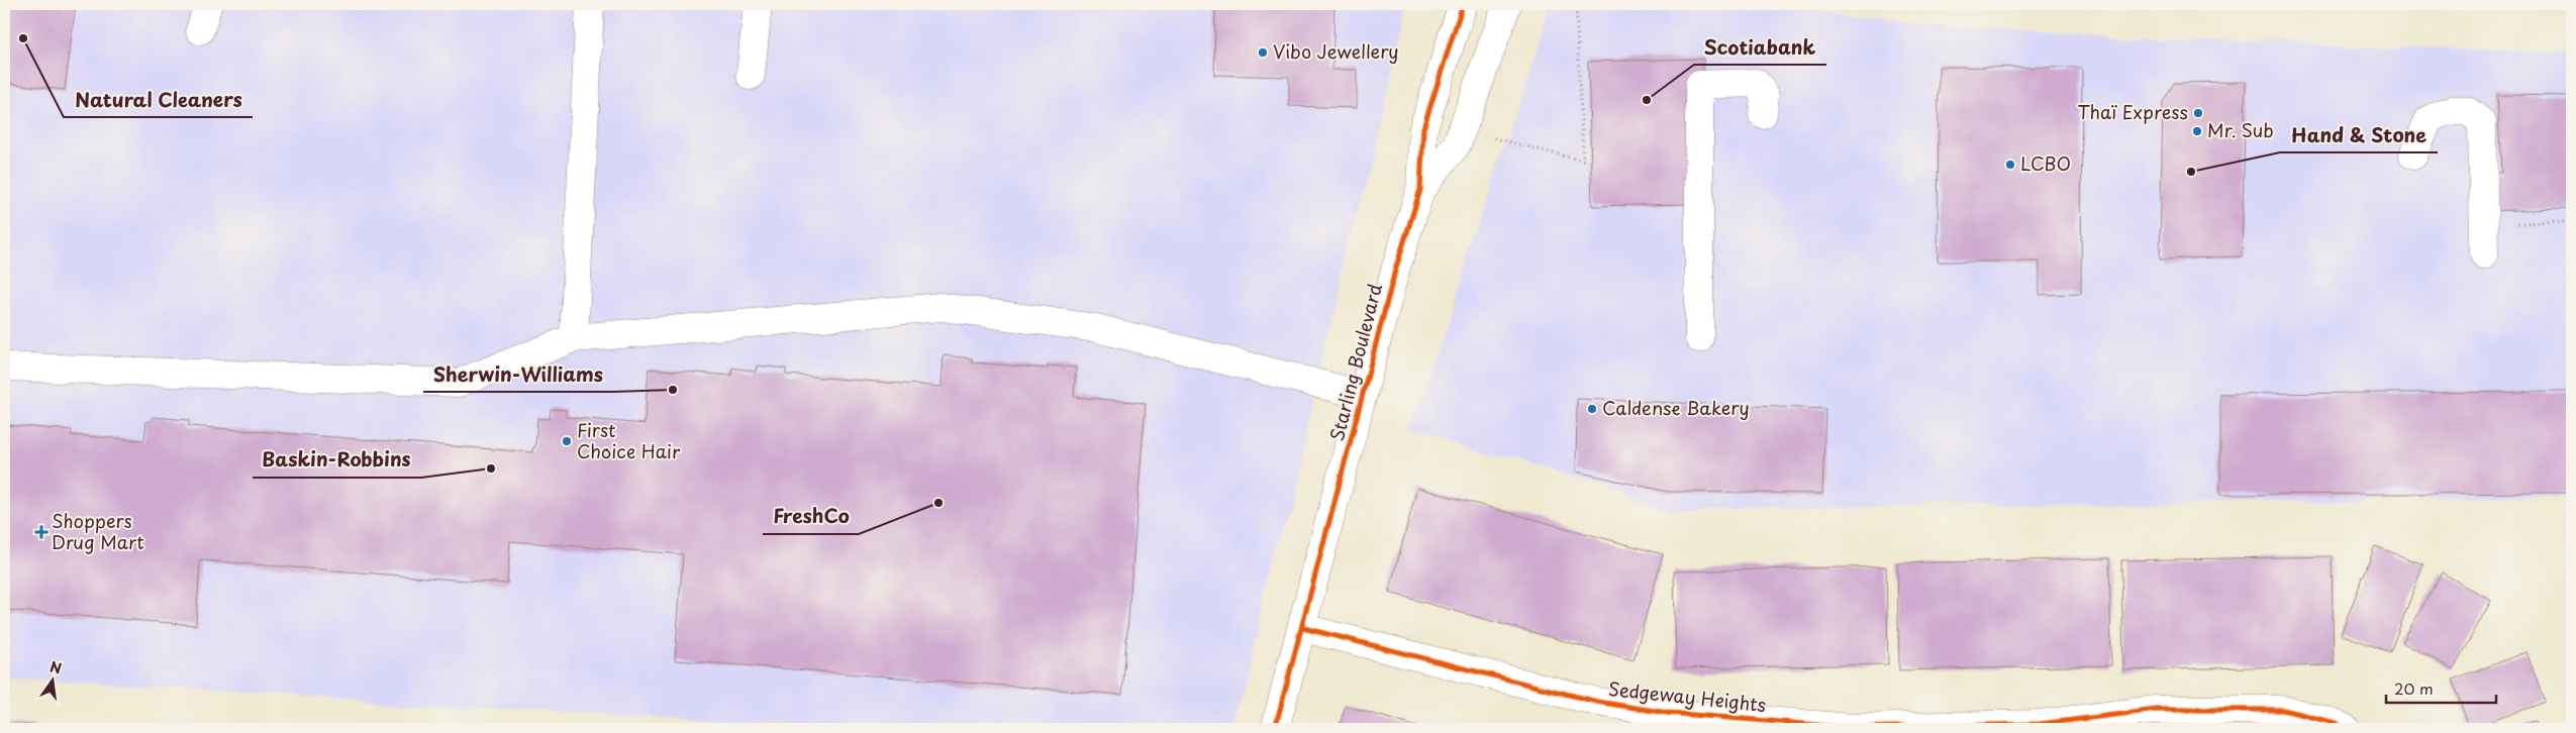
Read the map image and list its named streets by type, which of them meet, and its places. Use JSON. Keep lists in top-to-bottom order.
{
  "streets": {
    "street": ["Starling Boulevard", "Sedgeway Heights"]
  },
  "crossings": [
    ["Starling Boulevard", "Sedgeway Heights"]
  ],
  "places": {
    "other": [
      "Natural Cleaners",
      "Vibo Jewellery",
      "Scotiabank",
      "Thaï Express",
      "Mr. Sub",
      "LCBO",
      "Hand & Stone",
      "Sherwin-Williams",
      "Caldense Bakery",
      "First Choice Hair",
      "Baskin-Robbins",
      "FreshCo"
    ],
    "health": ["Shoppers Drug Mart"]
  },
  "scale_bar": "20 m",
  "north": "top"
}
